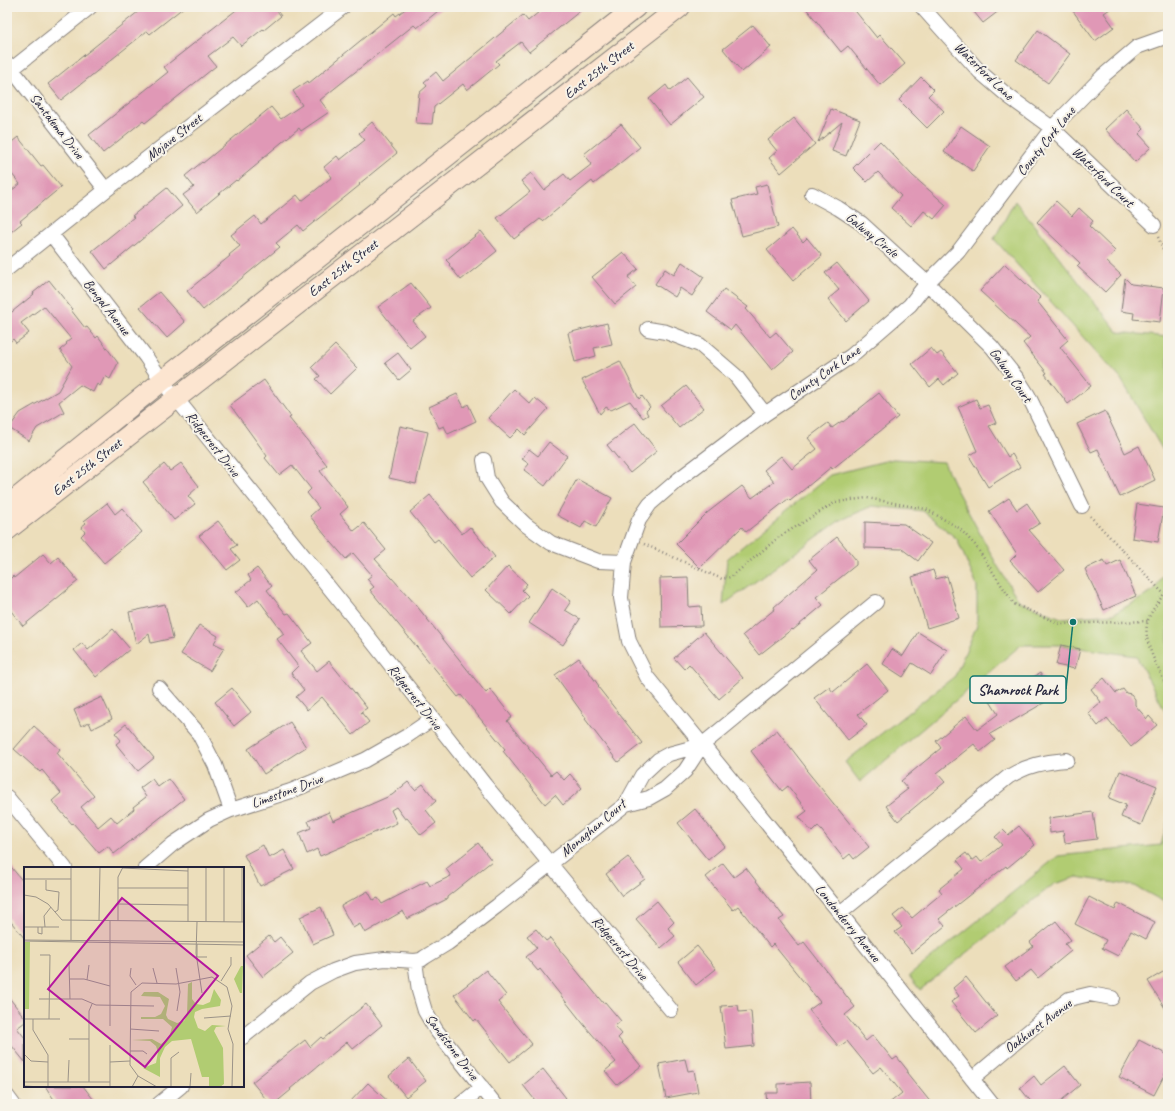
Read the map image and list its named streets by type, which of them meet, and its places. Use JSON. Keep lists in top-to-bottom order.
{
  "streets": {
    "street": [
      "East 25th Street",
      "Waterford Lane",
      "Santalema Drive",
      "Mojave Street",
      "County Cork Lane",
      "Waterford Court",
      "Galway Circle",
      "Bengal Avenue",
      "Galway Court",
      "Ridgecrest Drive",
      "Limestone Drive",
      "Monaghan Court",
      "Londonderry Avenue",
      "Oakhurst Avenue",
      "Sandstone Drive"
    ]
  },
  "crossings": [
    ["East 25th Street", "Bengal Avenue"],
    ["East 25th Street", "Ridgecrest Drive"],
    ["Waterford Lane", "County Cork Lane"],
    ["Waterford Lane", "Waterford Court"],
    ["Santalema Drive", "Mojave Street"],
    ["Mojave Street", "Bengal Avenue"],
    ["County Cork Lane", "Waterford Court"],
    ["County Cork Lane", "Galway Circle"],
    ["County Cork Lane", "Galway Court"],
    ["County Cork Lane", "Monaghan Court"],
    ["County Cork Lane", "Londonderry Avenue"],
    ["Galway Circle", "Galway Court"],
    ["Bengal Avenue", "Ridgecrest Drive"],
    ["Ridgecrest Drive", "Limestone Drive"],
    ["Ridgecrest Drive", "Monaghan Court"],
    ["Monaghan Court", "Londonderry Avenue"],
    ["Monaghan Court", "Sandstone Drive"],
    ["Londonderry Avenue", "Oakhurst Avenue"]
  ],
  "places": ["Shamrock Park"]
}
